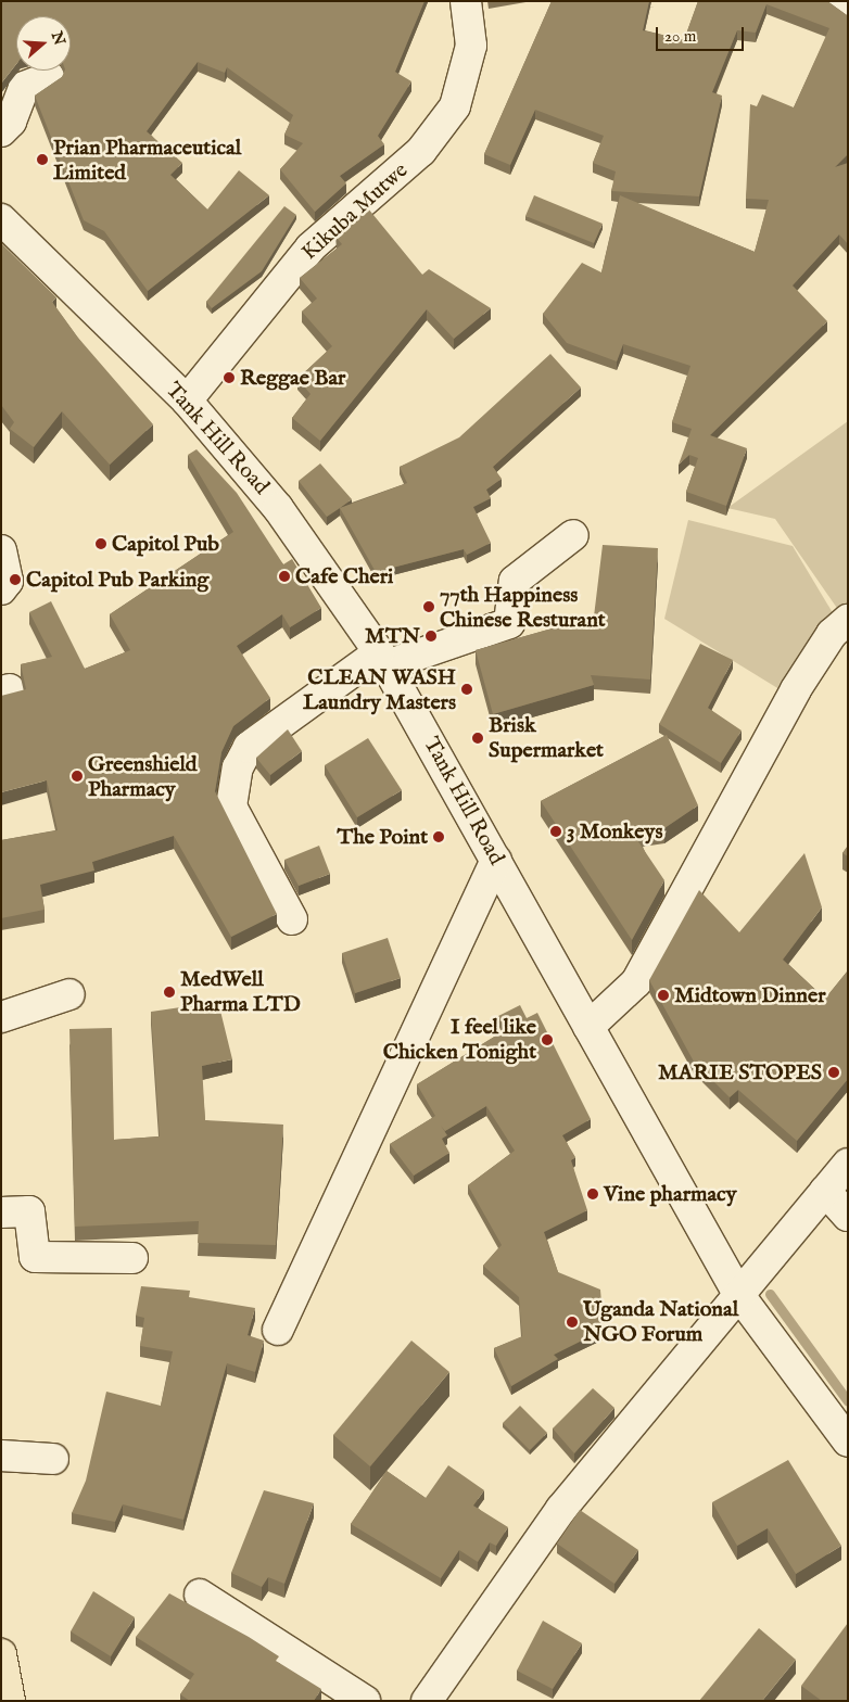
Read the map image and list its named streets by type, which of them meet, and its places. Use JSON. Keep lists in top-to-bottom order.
{
  "streets": {
    "street": ["Kikuba Mutwe", "Tank Hill Road"]
  },
  "crossings": [
    ["Kikuba Mutwe", "Tank Hill Road"]
  ],
  "places": [
    "Prian Pharmaceutical Limited",
    "Reggae Bar",
    "Capitol Pub",
    "Cafe Cheri",
    "Capitol Pub Parking",
    "77th Happiness Chinese Resturant",
    "MTN",
    "CLEAN WASH Laundry Masters",
    "Brisk Supermarket",
    "Greenshield Pharmacy",
    "3 Monkeys",
    "The Point",
    "MedWell Pharma LTD",
    "Midtown Dinner",
    "I feel like Chicken Tonight",
    "MARIE STOPES",
    "Vine pharmacy",
    "Uganda National NGO Forum"
  ],
  "scale_bar": "20 m",
  "north": "right"
}
